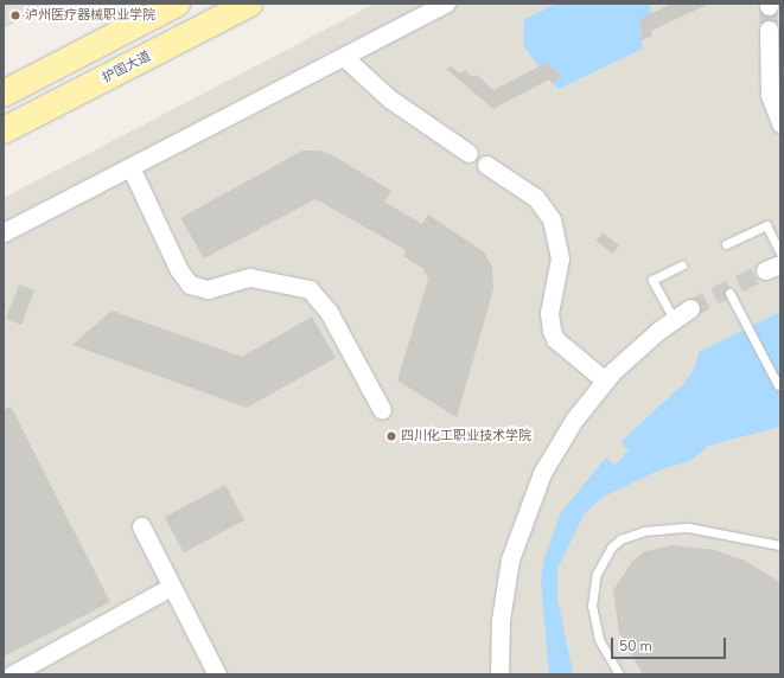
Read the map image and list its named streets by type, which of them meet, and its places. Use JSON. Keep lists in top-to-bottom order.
{
  "streets": {
    "main road": ["护国大道"]
  },
  "places": ["泸州医疗器械职业学院", "四川化工职业技术学院"],
  "scale_bar": "50 m"
}
